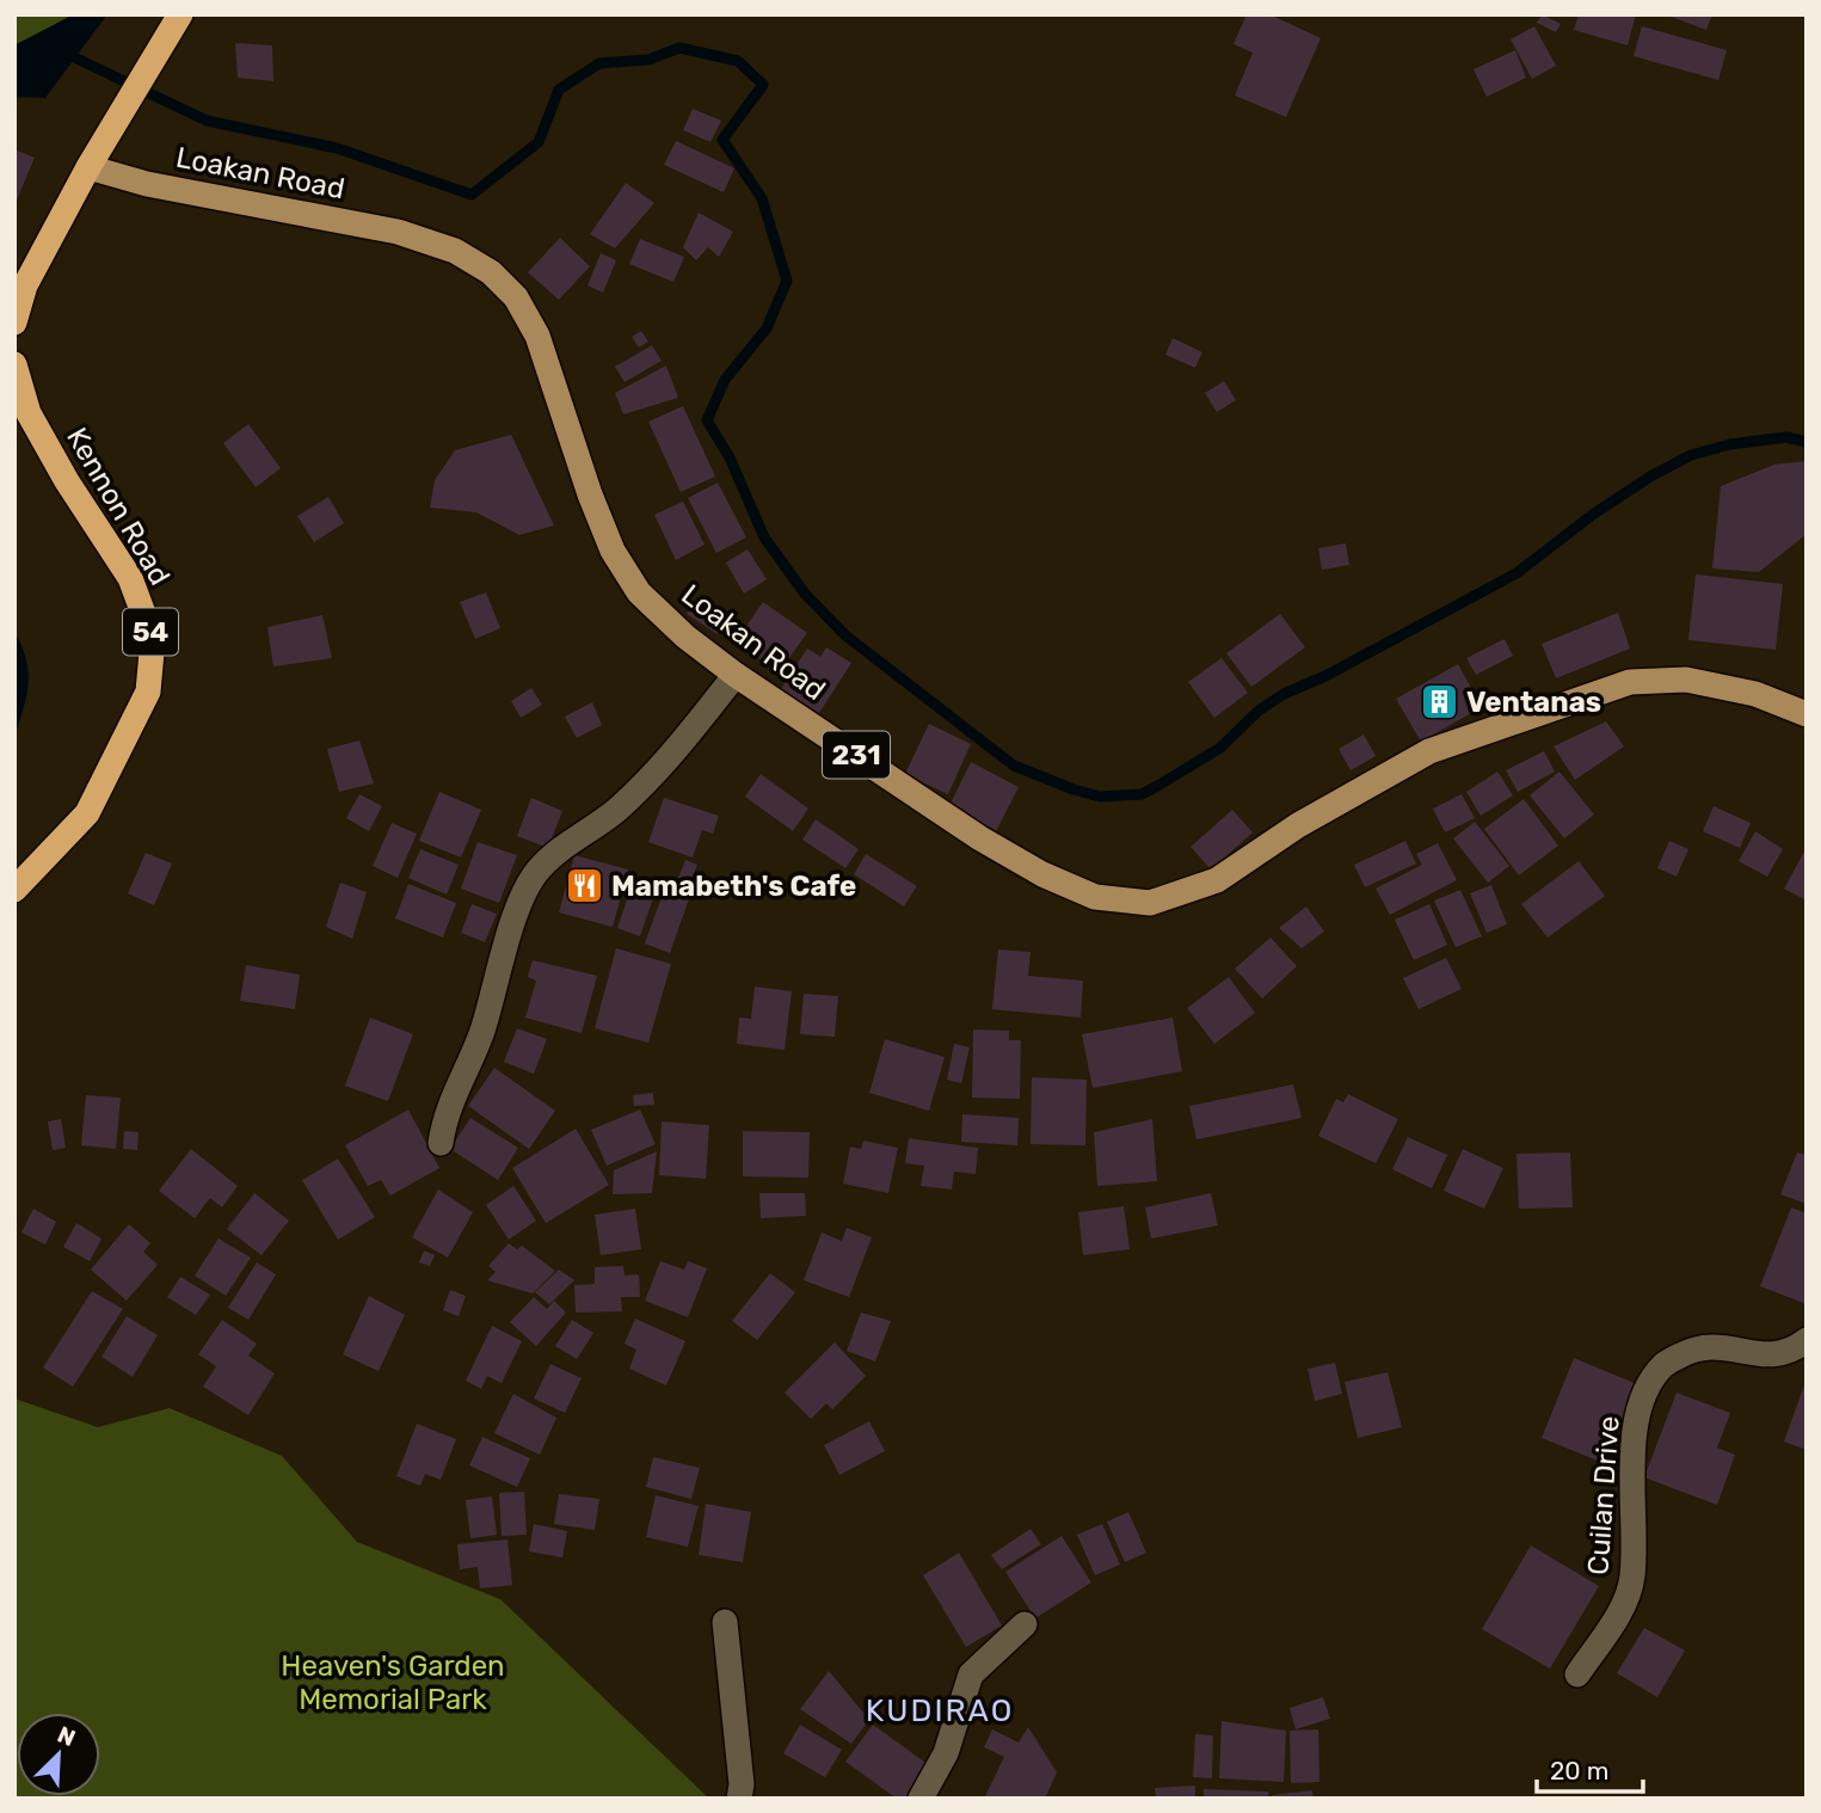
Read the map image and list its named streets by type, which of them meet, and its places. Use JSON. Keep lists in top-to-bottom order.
{
  "streets": {
    "highway": ["Kennon Road", "54"],
    "main road": ["Loakan Road", "231"],
    "street": ["Cuilan Drive"]
  },
  "districts": ["KUDIRAO"],
  "parks": ["Heaven's Garden Memorial Park"],
  "places": {
    "building": ["Ventanas"],
    "restaurant": ["Mamabeth's Cafe"]
  },
  "scale_bar": "20 m",
  "north": "top right"
}
